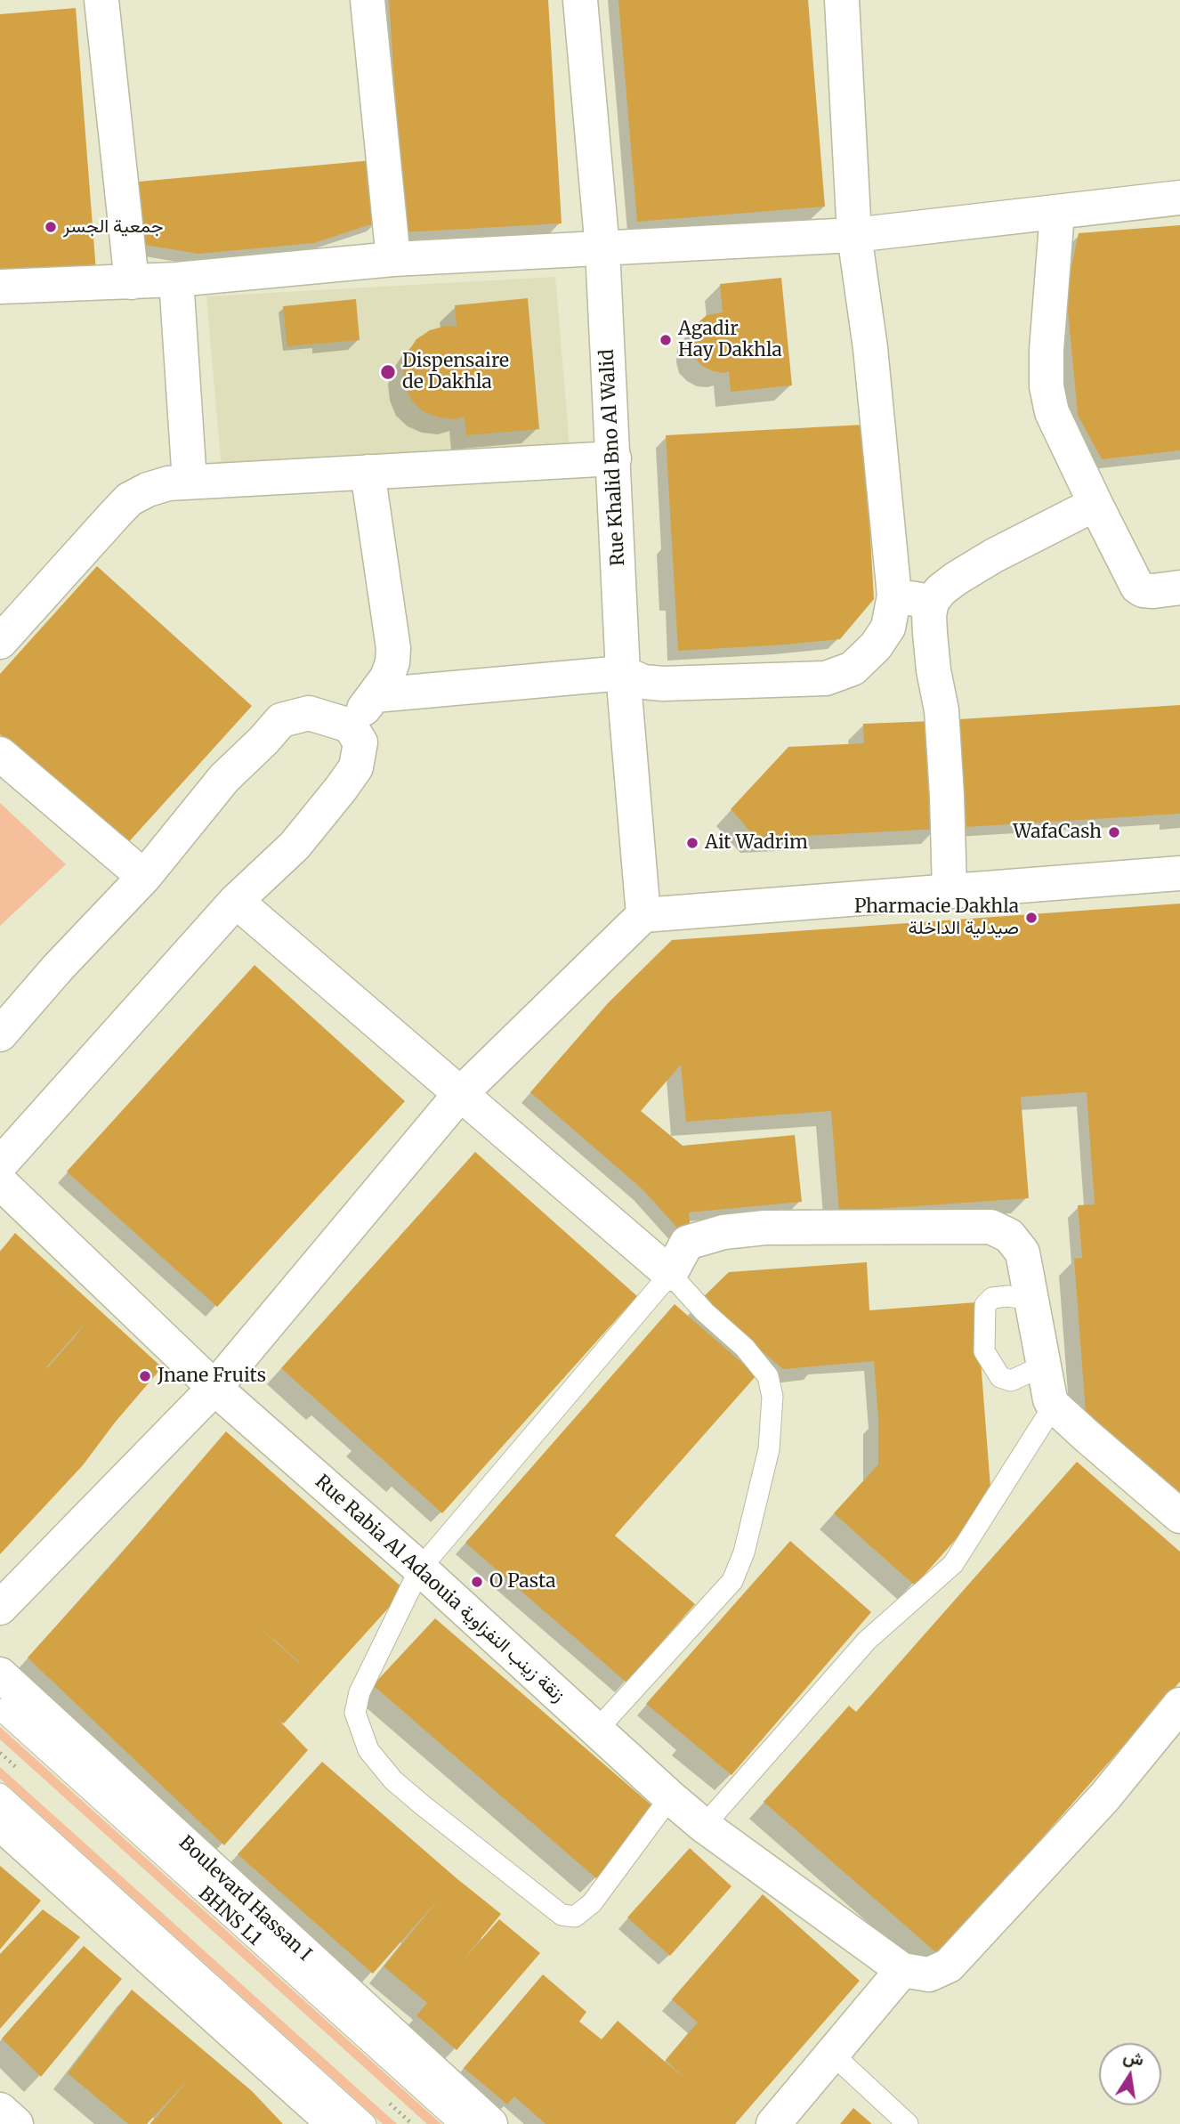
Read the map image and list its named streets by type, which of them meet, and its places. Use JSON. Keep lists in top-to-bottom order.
{
  "streets": {
    "street": ["Rue Khalid Bno Al Walid", "Rue Rabia Al Adaouia زنقة زينب النفزاوية", "Boulevard Hassan I"],
    "lane": ["BHNS L1"]
  },
  "places": [
    "جمعية الجسر",
    "Agadir Hay Dakhla",
    "Dispensaire de Dakhla",
    "WafaCash",
    "Ait Wadrim",
    "Pharmacie Dakhla صيدلية الداخلة",
    "Jnane Fruits",
    "O Pasta"
  ],
  "north": "top"
}
